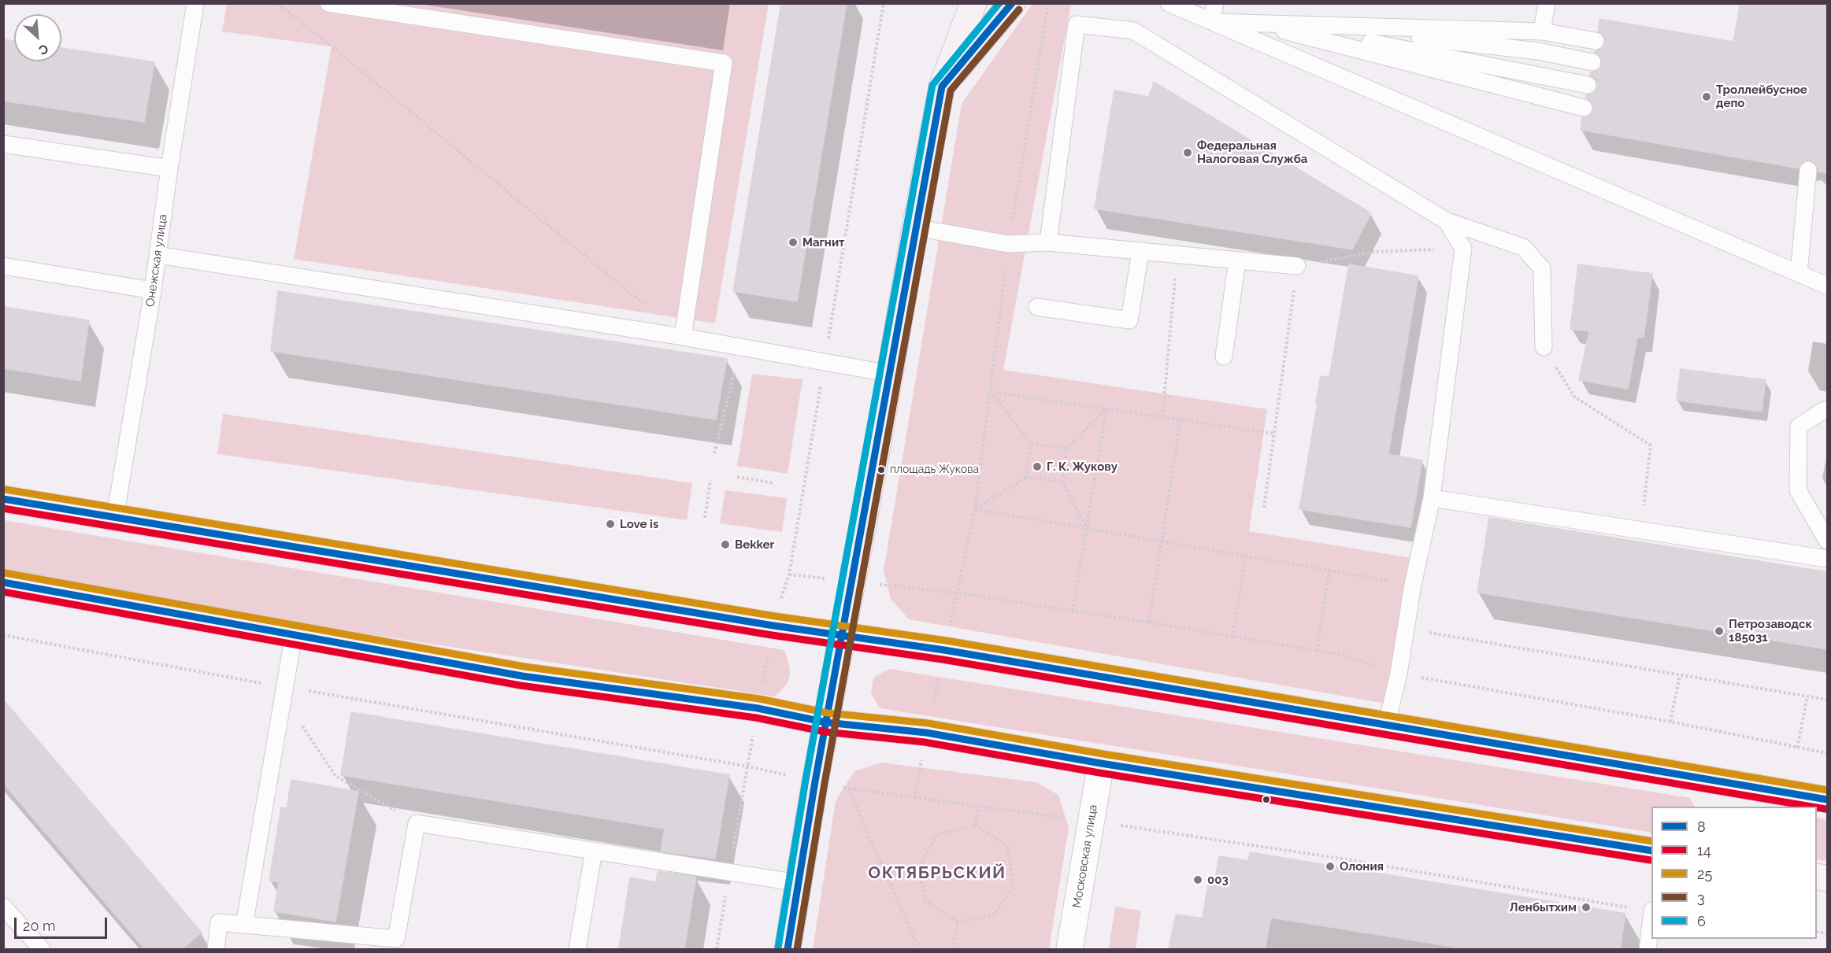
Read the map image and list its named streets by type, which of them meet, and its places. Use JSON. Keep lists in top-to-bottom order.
{
  "streets": {
    "street": ["Московская улица"],
    "lane": ["Онежская улица"]
  },
  "districts": ["ОКТЯБРЬСКИЙ"],
  "places": [
    "Троллейбусное депо",
    "Федеральная Налоговая Служба",
    "Магнит",
    "Г. К. Жукову",
    "площадь Жукова",
    "Love is",
    "Bekker",
    "Петрозаводск 185031",
    "Олония",
    "003",
    "Ленбытхим"
  ],
  "lines": [
    "transit line 8",
    "transit line 6",
    "transit line 3",
    "transit line 25",
    "transit line 14"
  ],
  "legend": [
    "8",
    "14",
    "25",
    "3",
    "6"
  ],
  "scale_bar": "20 m",
  "north": "bottom right"
}
